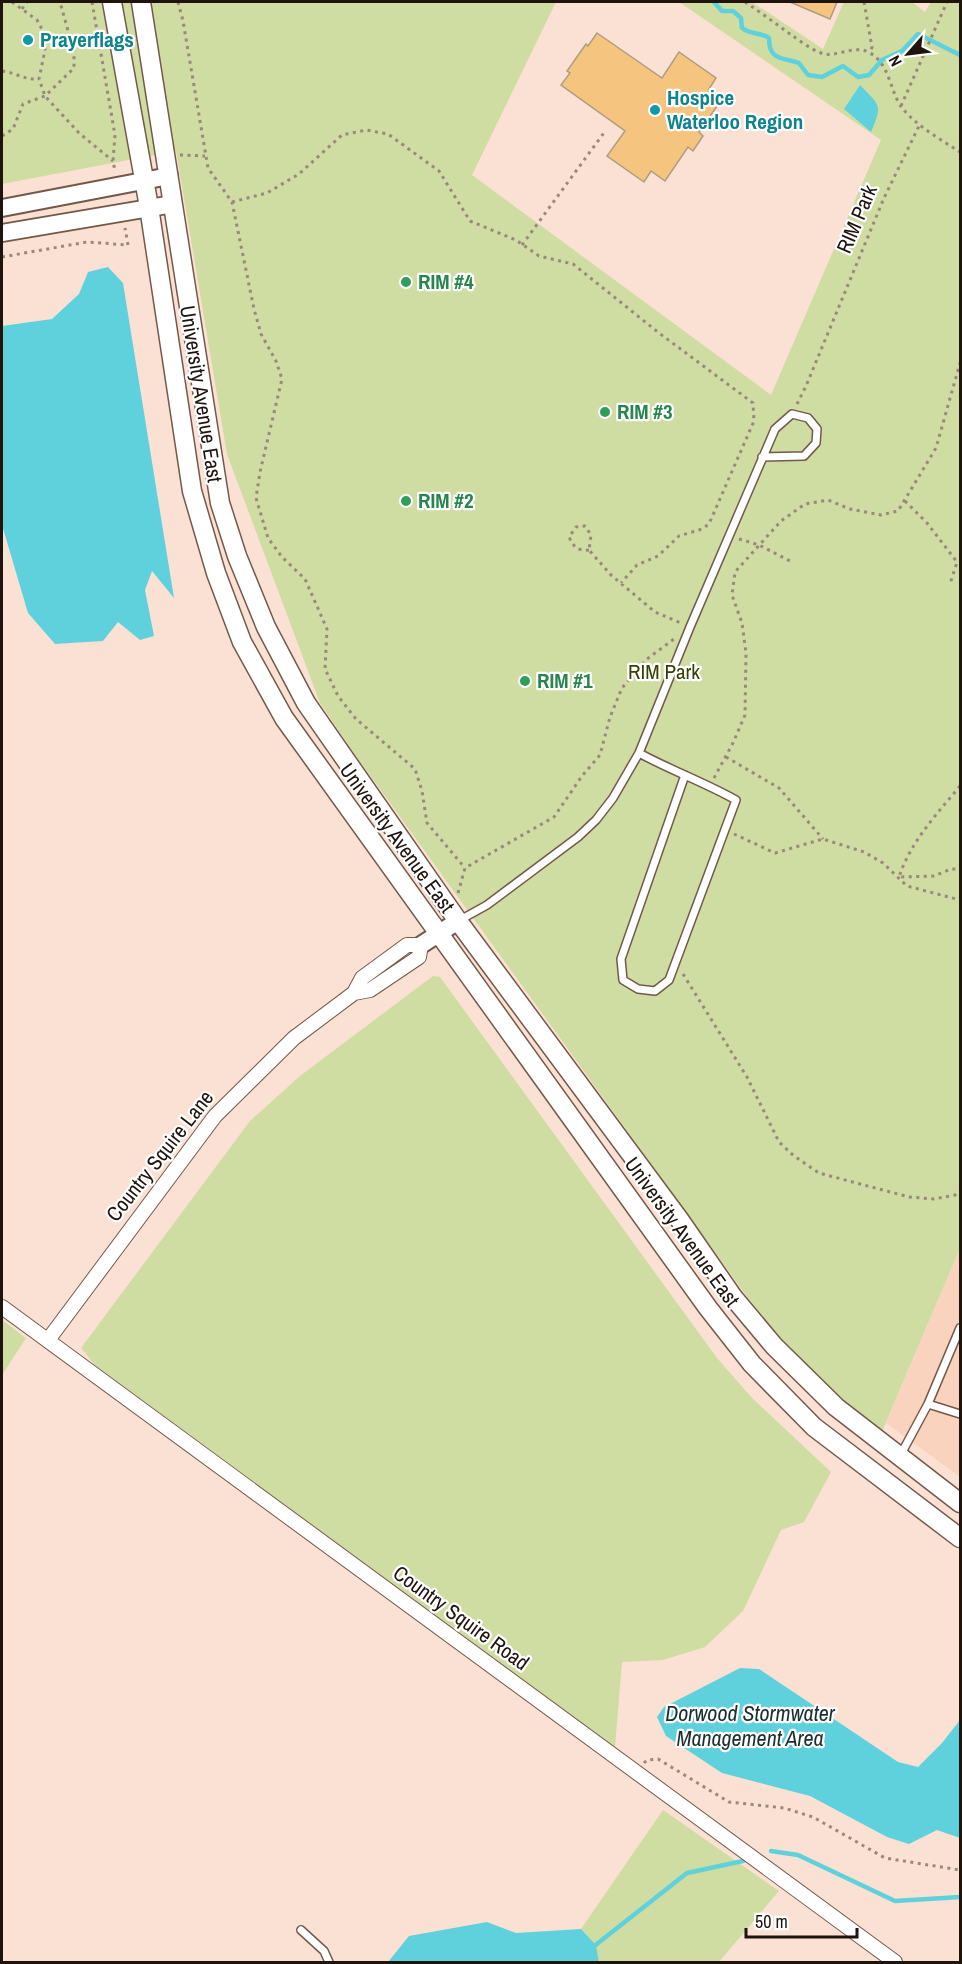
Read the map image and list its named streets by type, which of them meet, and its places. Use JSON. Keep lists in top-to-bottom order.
{
  "streets": {
    "main road": ["University Avenue East"],
    "street": ["Country Squire Lane", "Country Squire Road"],
    "path": ["RIM Park"]
  },
  "crossings": [
    ["University Avenue East", "Country Squire Lane"],
    ["Country Squire Lane", "Country Squire Road"]
  ],
  "water": ["Dorwood Stormwater Management Area"],
  "parks": ["RIM Park"],
  "places": [
    "Prayerflags",
    "Hospice Waterloo Region",
    "RIM #4",
    "RIM #3",
    "RIM #2",
    "RIM #1"
  ],
  "scale_bar": "50 m",
  "north": "bottom left"
}
